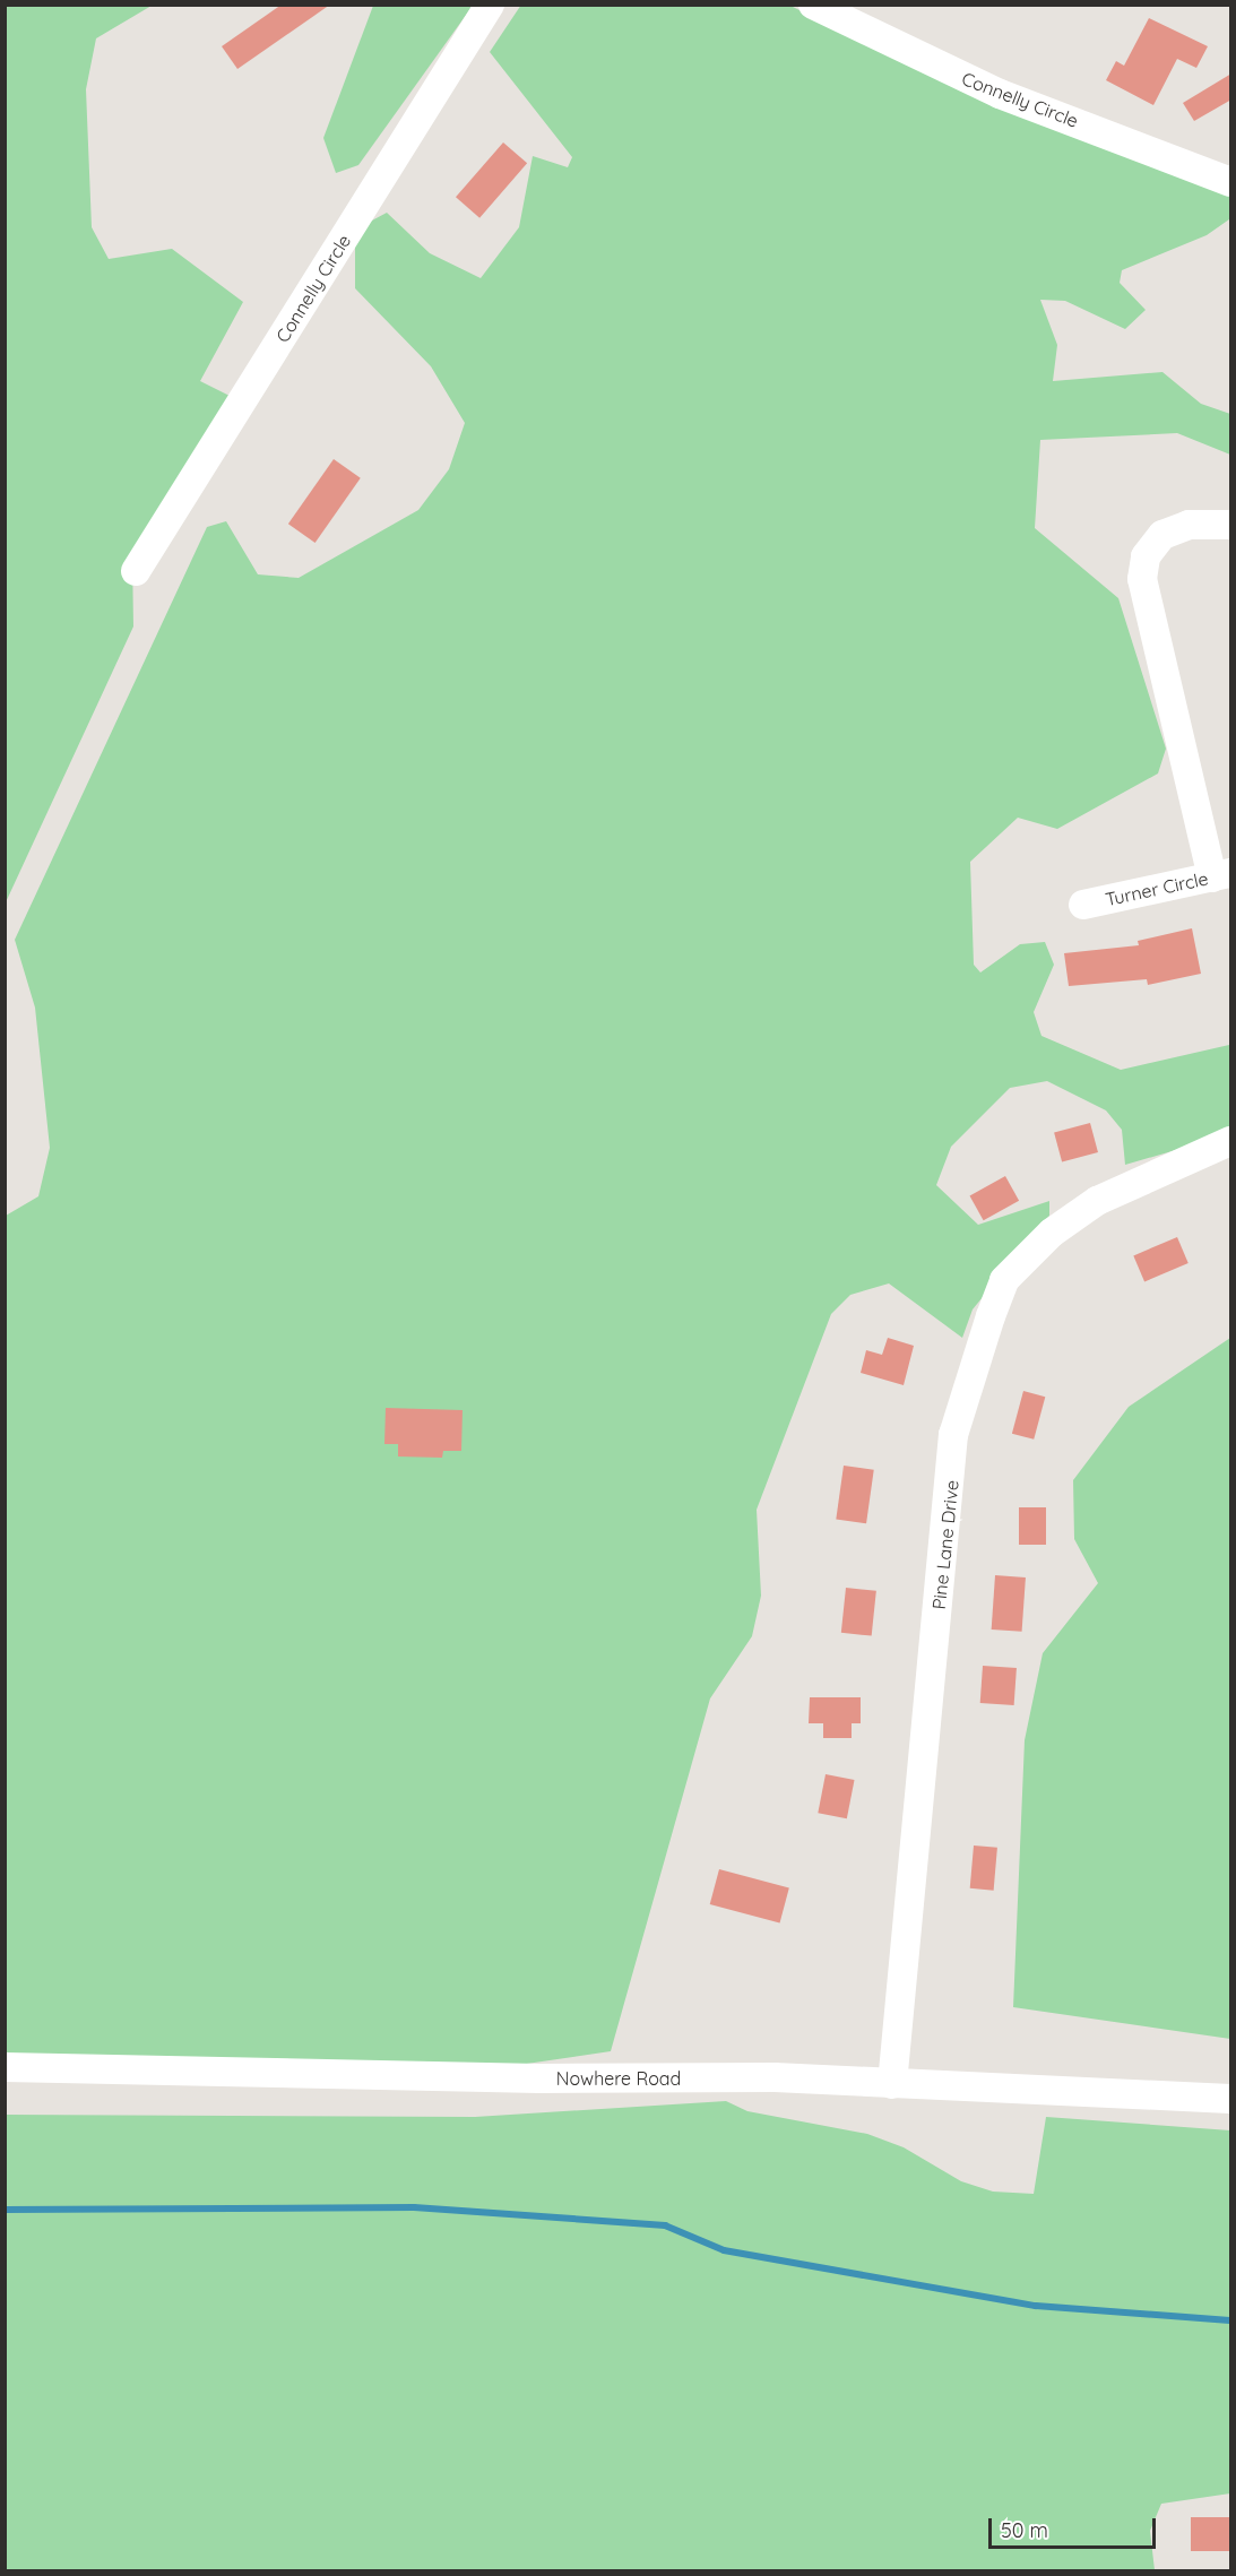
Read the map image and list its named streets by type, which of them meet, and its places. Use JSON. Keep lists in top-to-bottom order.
{
  "streets": {
    "street": [
      "Connelly Circle",
      "Turner Circle",
      "Pine Lane Drive",
      "Nowhere Road"
    ]
  },
  "crossings": [
    ["Pine Lane Drive", "Nowhere Road"]
  ],
  "scale_bar": "50 m"
}
